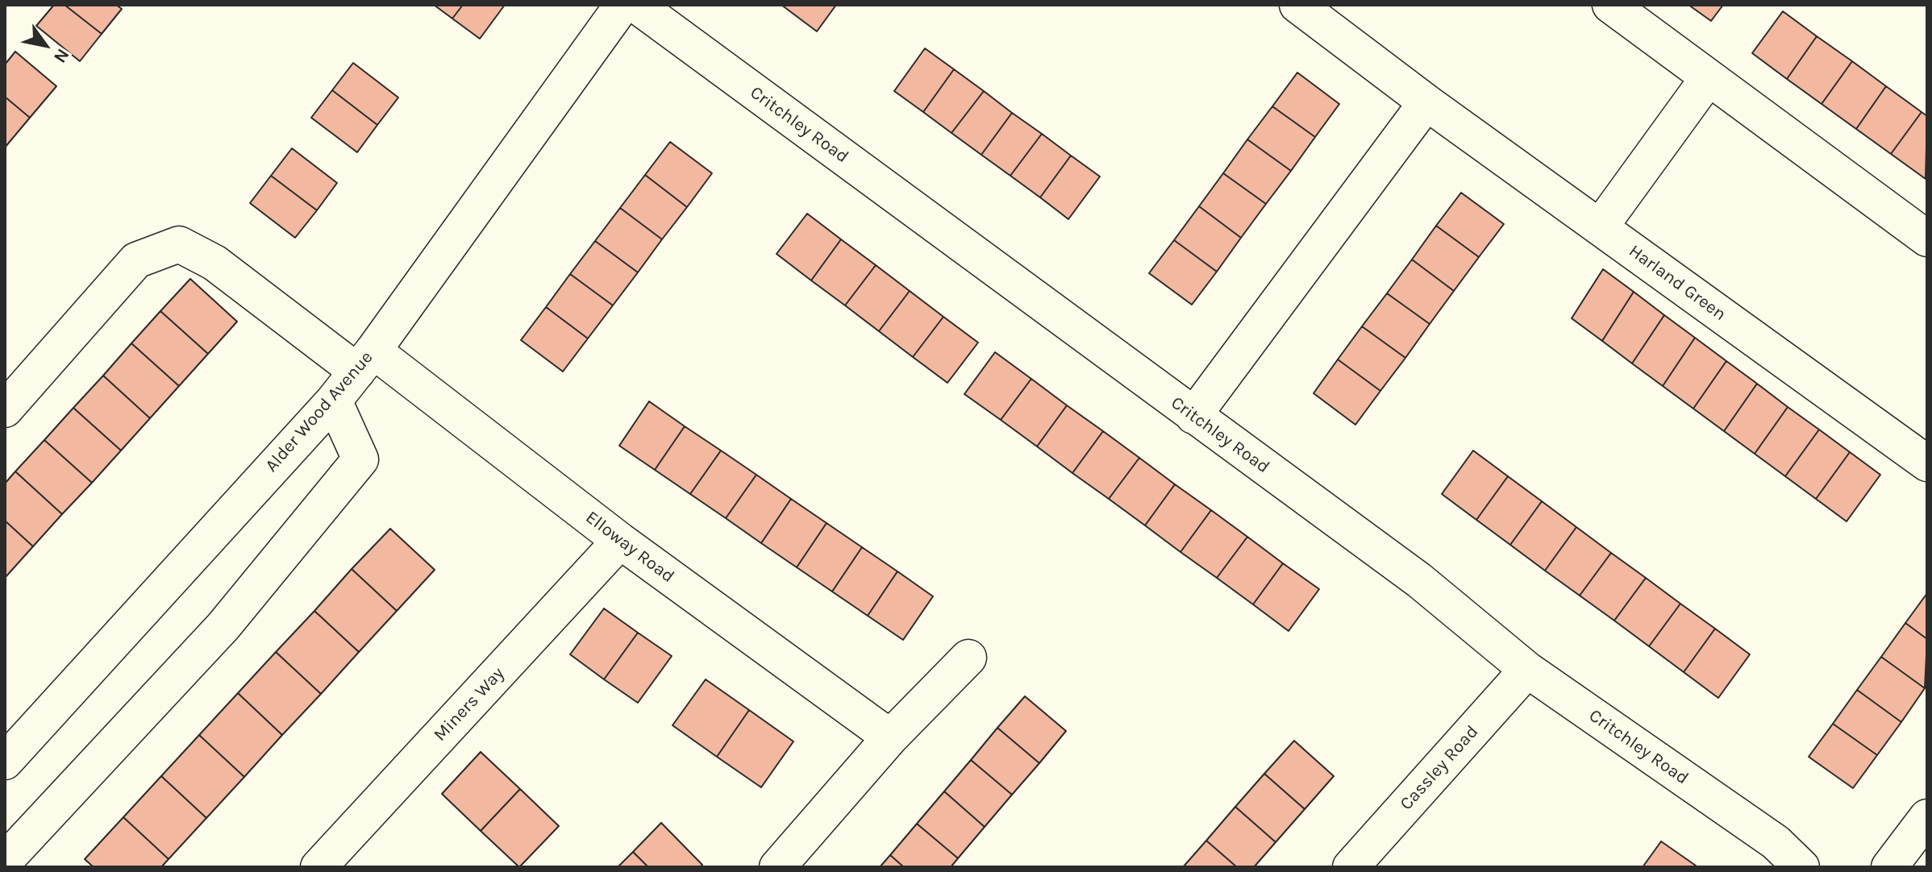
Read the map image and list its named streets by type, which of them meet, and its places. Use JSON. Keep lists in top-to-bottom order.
{
  "streets": {
    "street": [
      "Critchley Road",
      "Harland Green",
      "Alder Wood Avenue",
      "Elloway Road",
      "Miners Way",
      "Cassley Road"
    ]
  },
  "crossings": [
    ["Critchley Road", "Cassley Road"],
    ["Alder Wood Avenue", "Elloway Road"],
    ["Elloway Road", "Miners Way"]
  ],
  "north": "bottom right"
}
